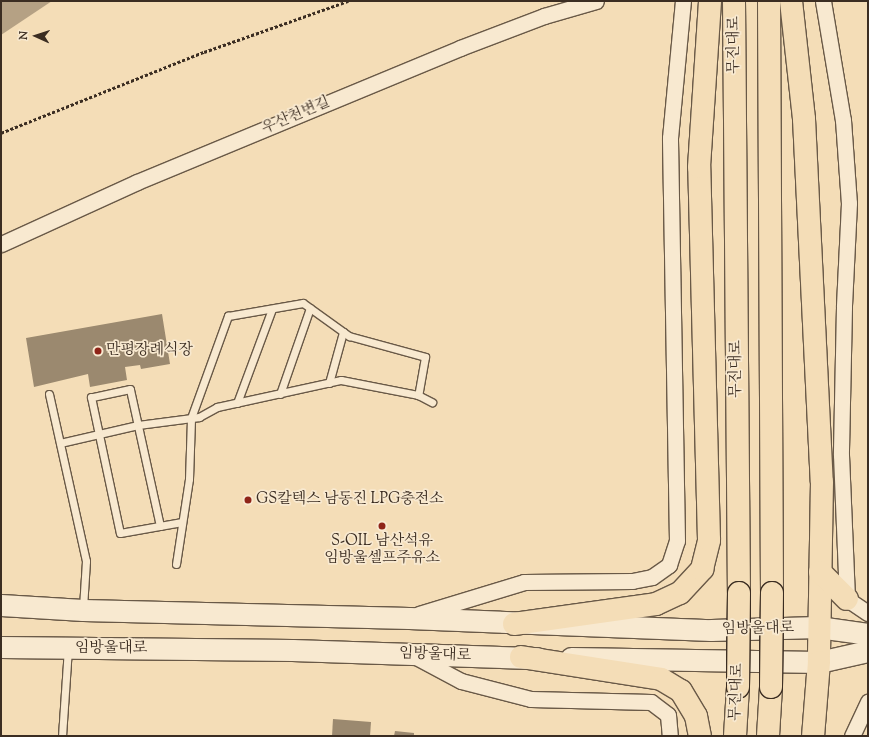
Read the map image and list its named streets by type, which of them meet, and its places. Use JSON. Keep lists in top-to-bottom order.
{
  "streets": {
    "highway": ["무진대로"],
    "main road": ["임방울대로"],
    "street": ["우산천변길"]
  },
  "places": ["만평장례식장", "GS칼텍스 남동진 LPG충전소", "S-OIL 남산석유 임방울셀프주유소"],
  "north": "left"
}
